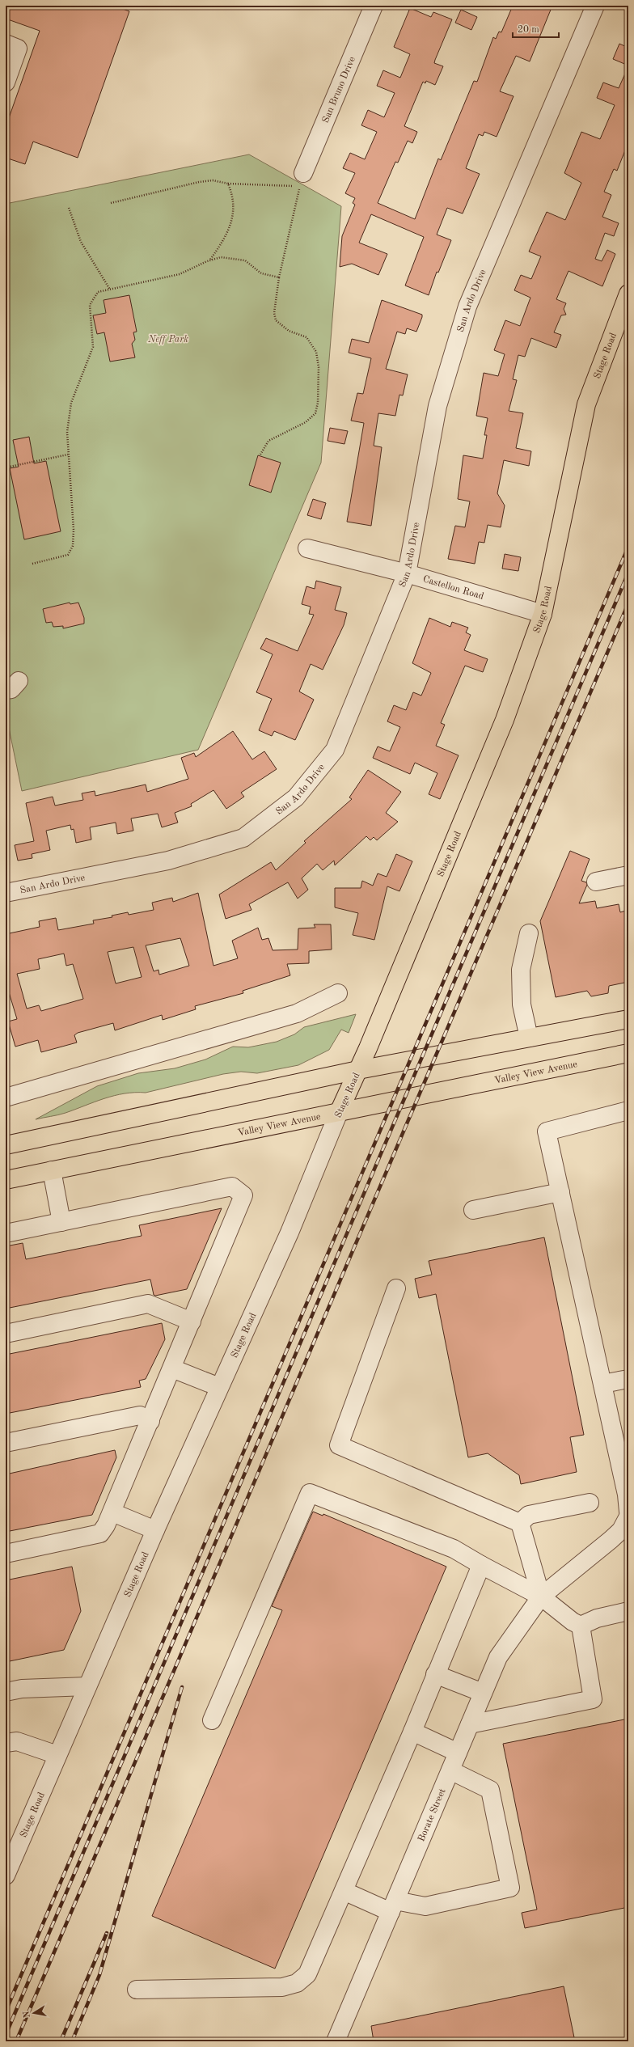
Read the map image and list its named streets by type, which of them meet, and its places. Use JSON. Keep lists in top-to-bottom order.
{
  "streets": {
    "main road": ["Stage Road", "Valley View Avenue"],
    "street": [
      "San Bruno Drive",
      "San Ardo Drive",
      "Castellon Road",
      "Borate Street"
    ]
  },
  "crossings": [
    ["San Ardo Drive", "Castellon Road"],
    ["Stage Road", "Castellon Road"],
    ["Stage Road", "Valley View Avenue"]
  ],
  "parks": ["Neff Park"],
  "scale_bar": "20 m",
  "north": "left"
}
